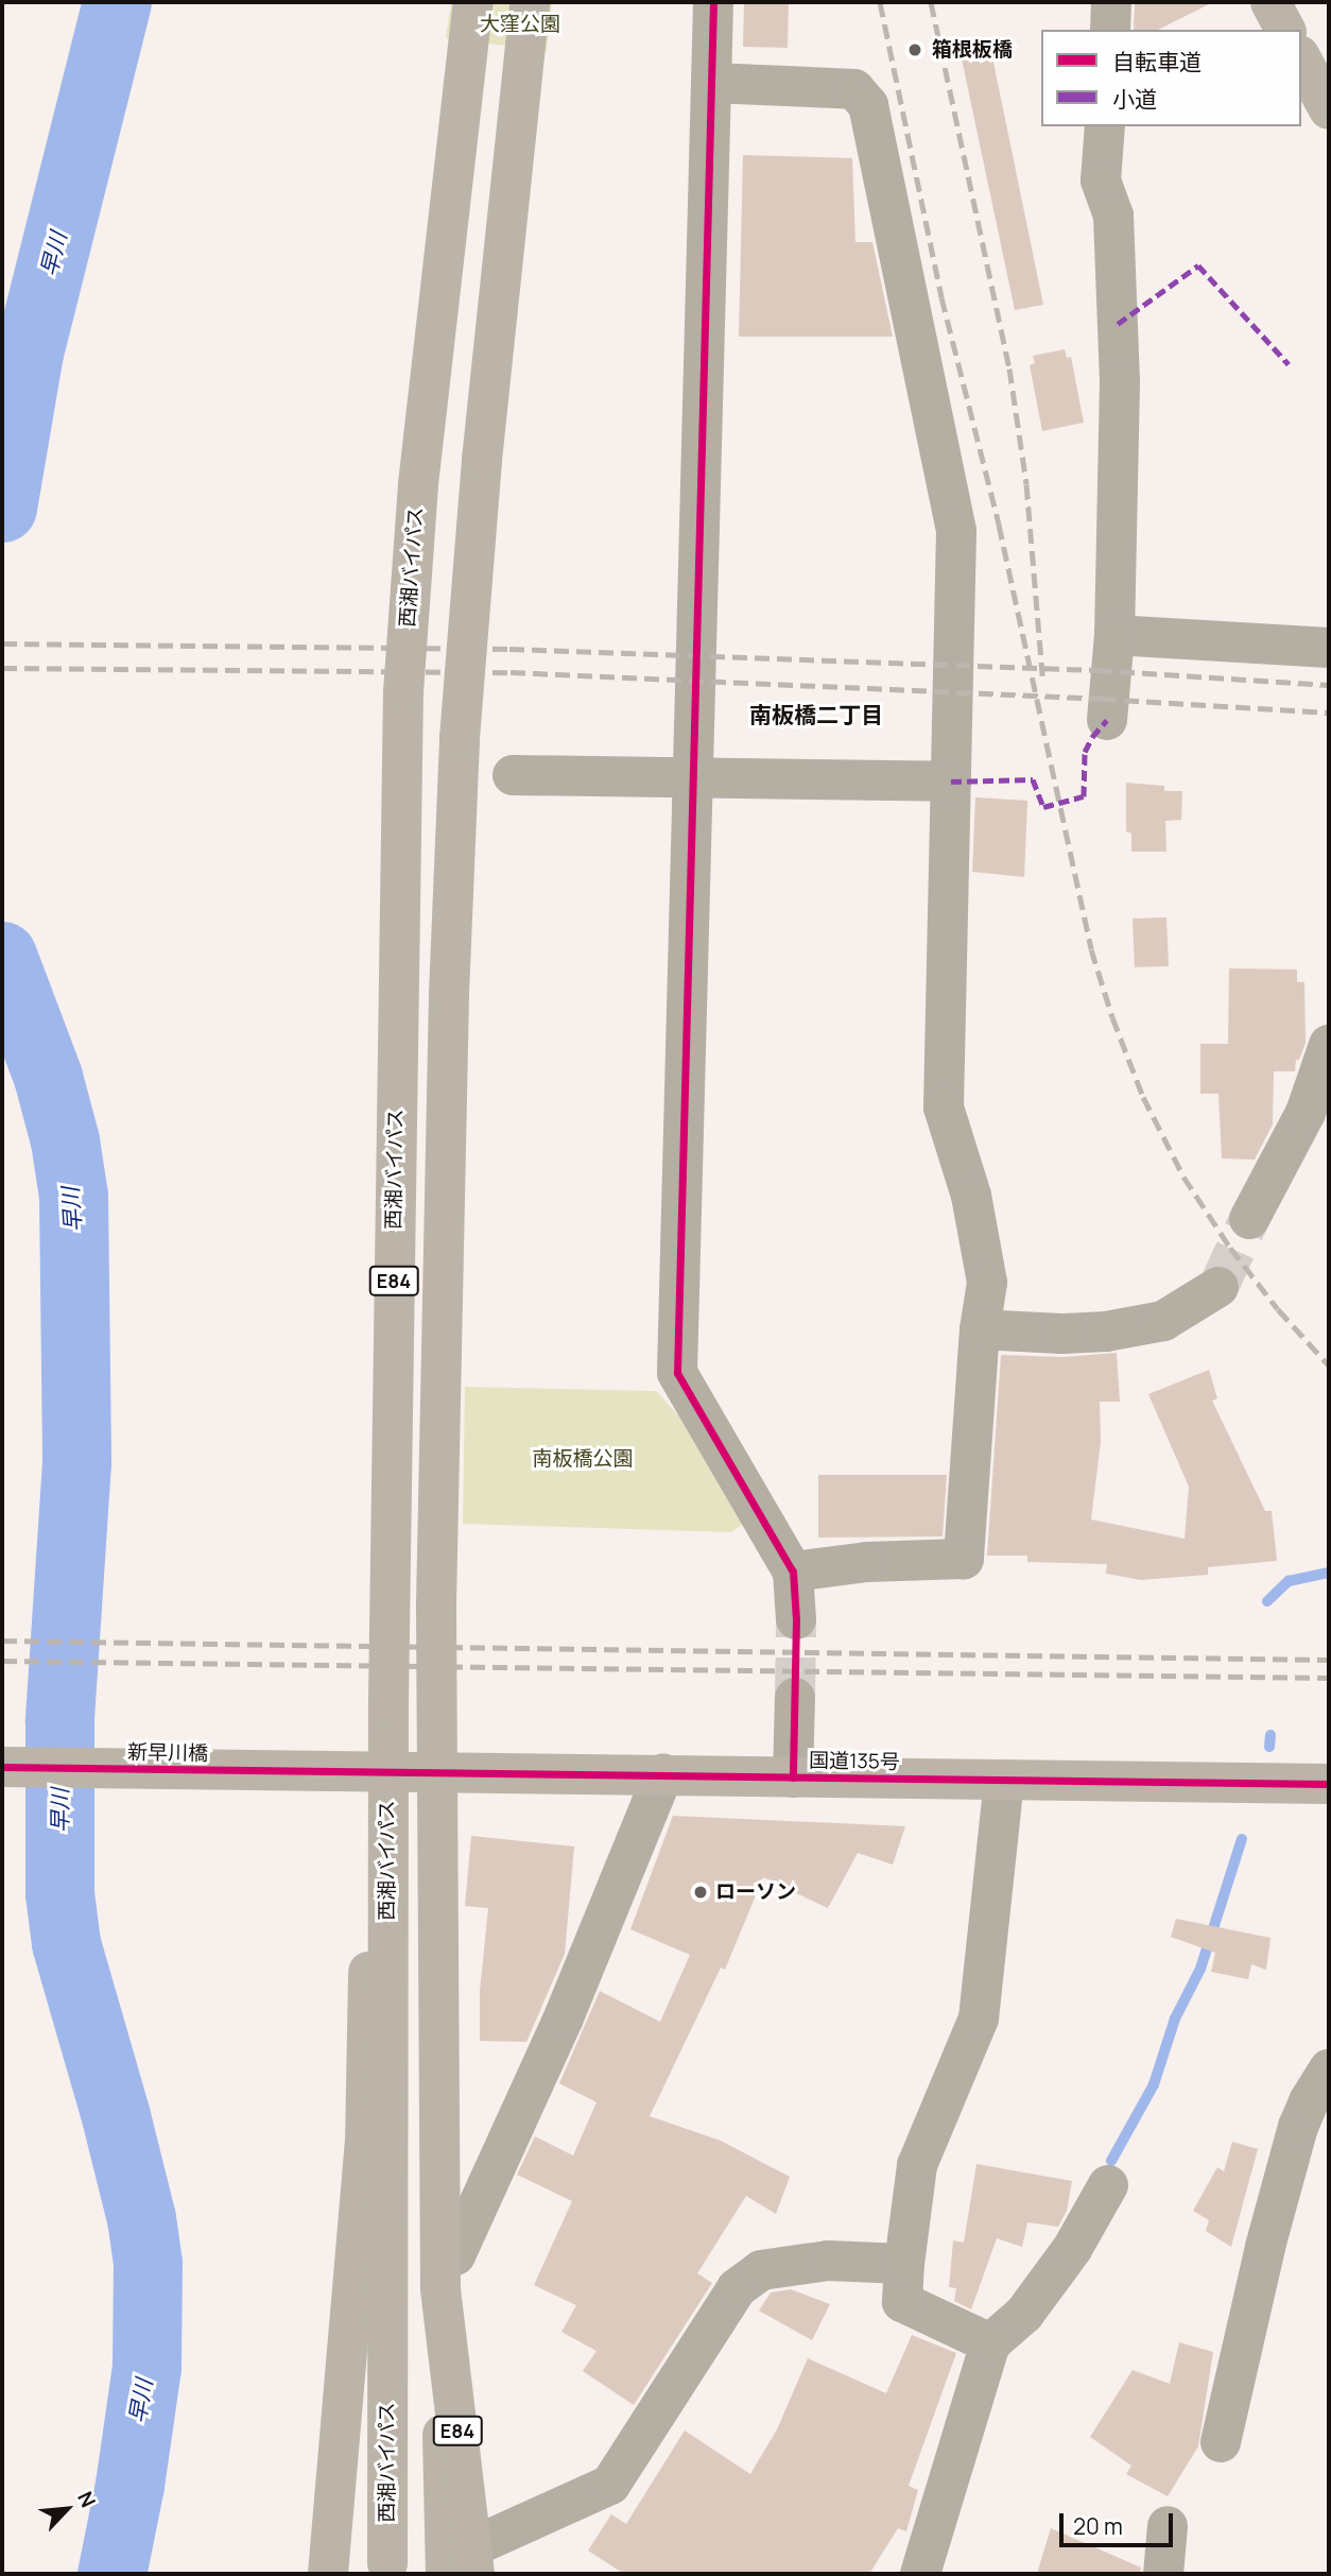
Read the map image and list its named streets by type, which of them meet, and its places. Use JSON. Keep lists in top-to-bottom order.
{
  "streets": {
    "highway": [
      "西湘バイパス",
      "E84",
      "新早川橋",
      "国道135号"
    ]
  },
  "crossings": [
    ["新早川橋", "国道135号"]
  ],
  "districts": ["南板橋二丁目"],
  "water": ["早川"],
  "parks": ["大窪公園", "南板橋公園"],
  "places": ["箱根板橋", "ローソン"],
  "legend": ["自転車道", "小道"],
  "scale_bar": "20 m",
  "north": "top right"
}
